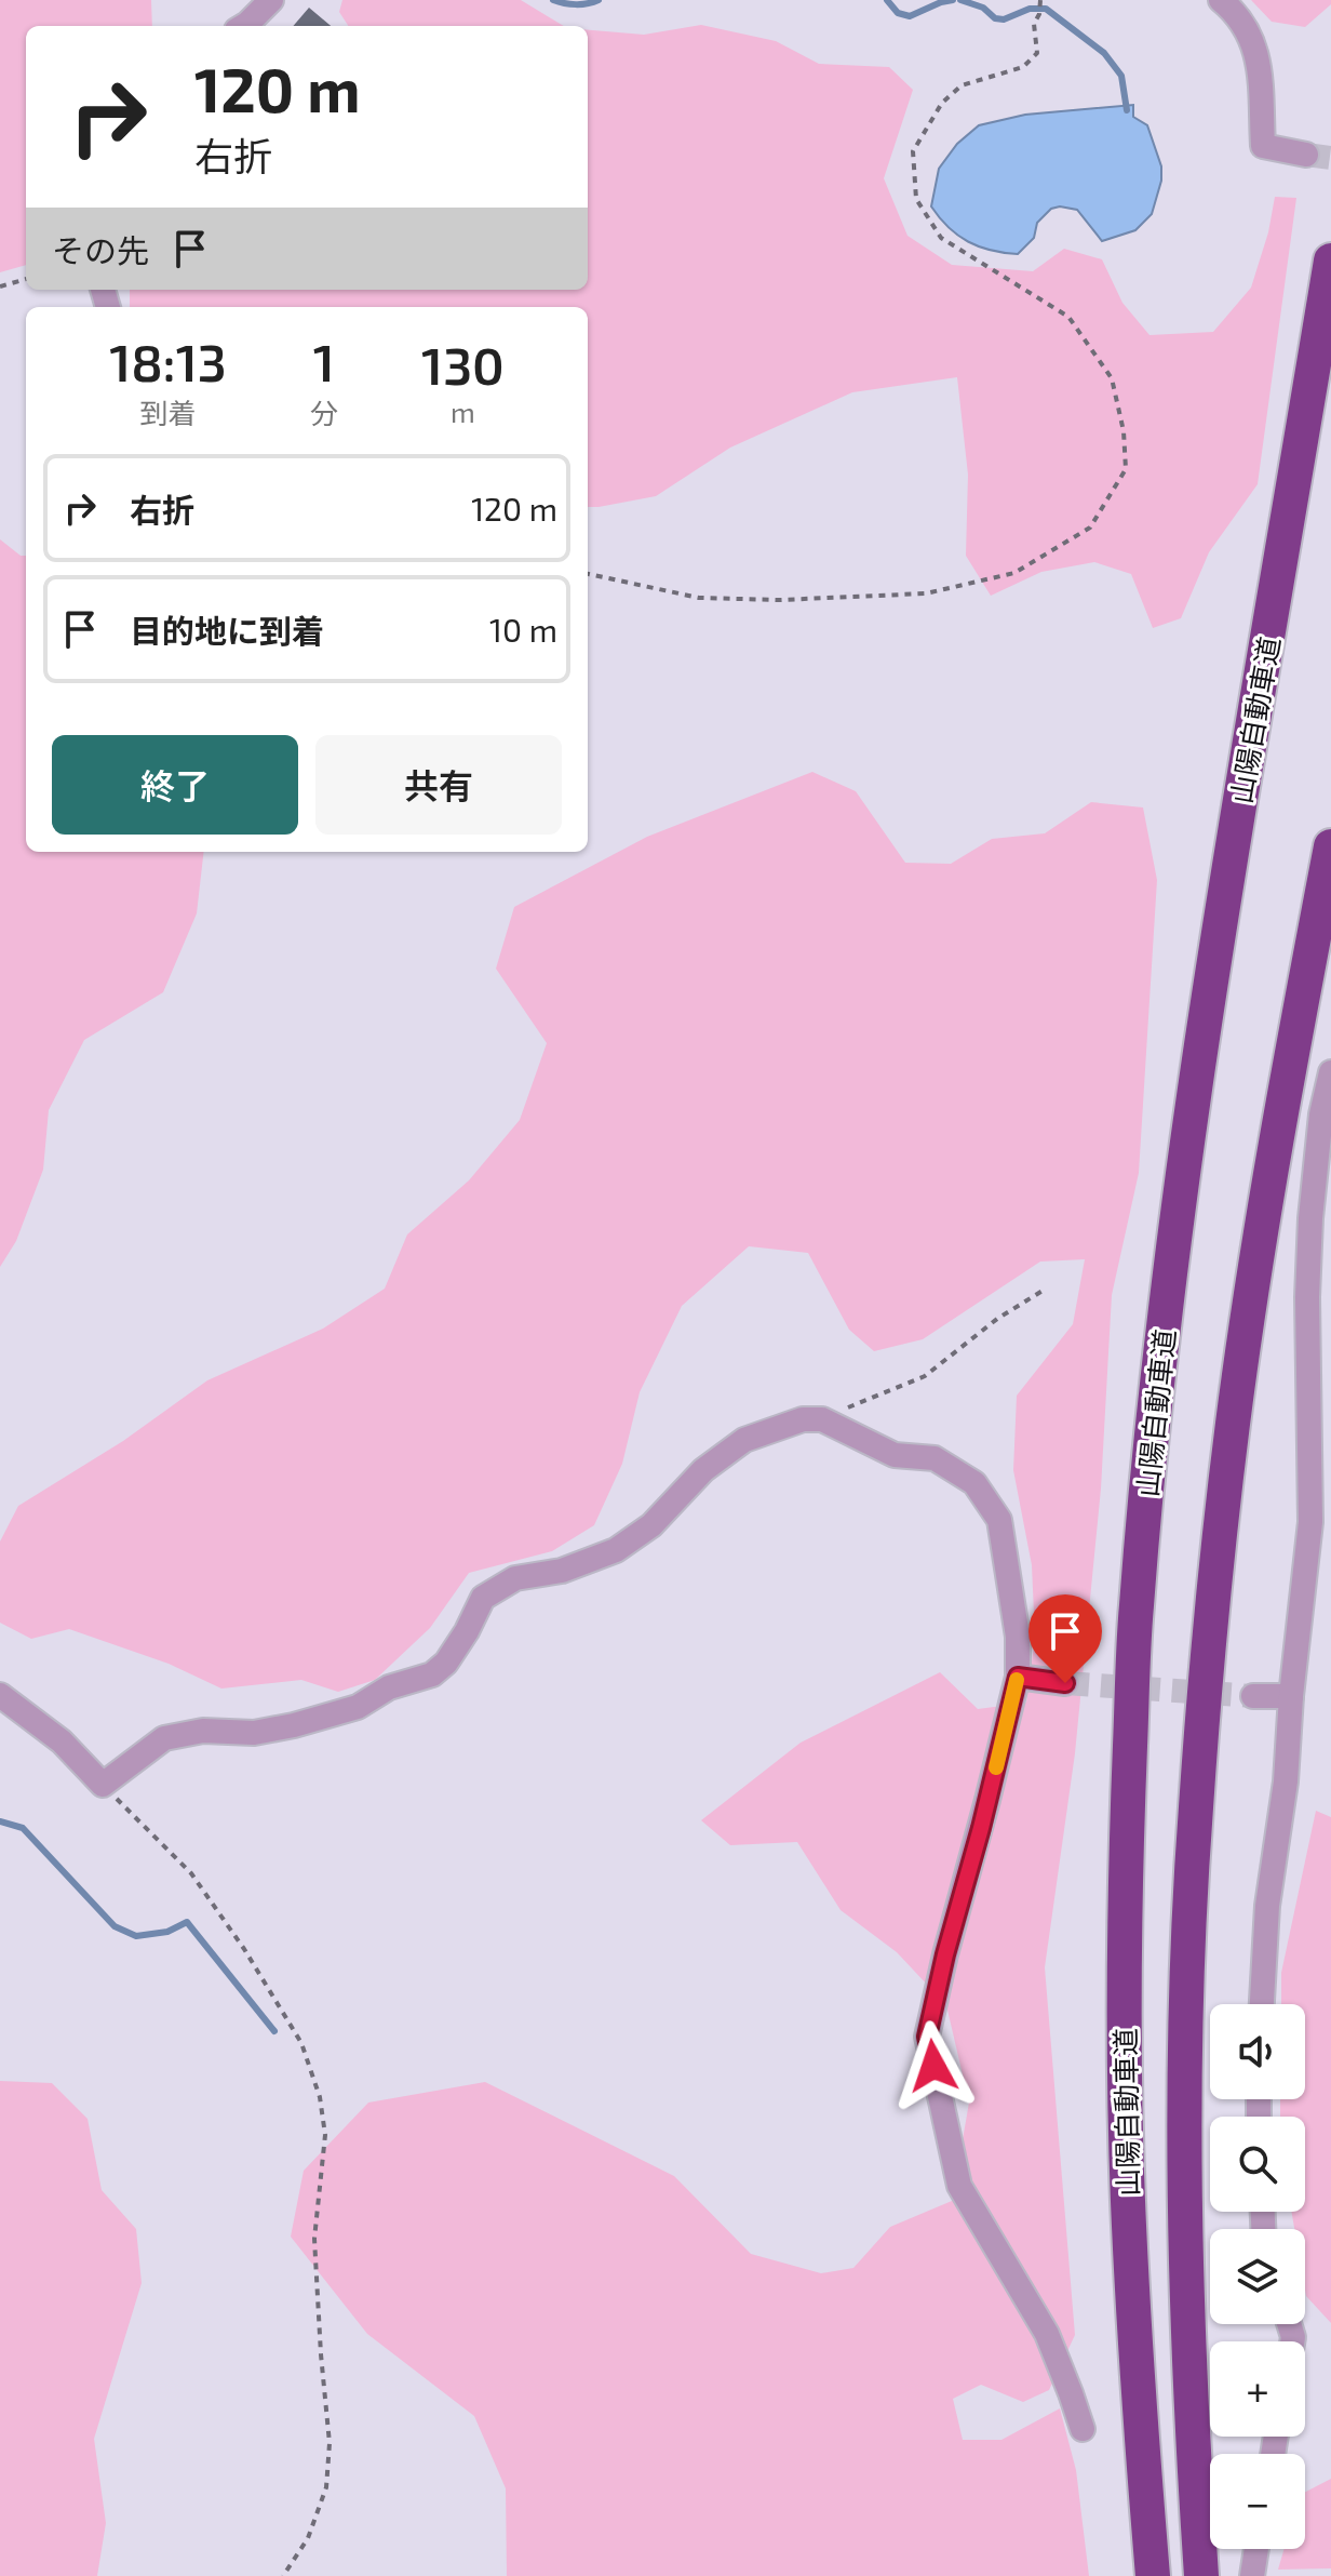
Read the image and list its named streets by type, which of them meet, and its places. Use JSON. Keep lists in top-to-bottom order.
{
  "streets": {
    "highway": ["山陽自動車道"]
  },
  "page": {
    "turn": ["120 m", "右折"],
    "then": "その先",
    "eta": [
      "18:13",
      "到着",
      "1",
      "分",
      "130",
      "m"
    ],
    "list": [
      {
        "name": "右折",
        "value": "120 m"
      },
      {
        "name": "目的地に到着",
        "value": "10 m"
      }
    ],
    "buttons": ["終了", "共有"],
    "map_buttons": ["+", "−"]
  }
}
